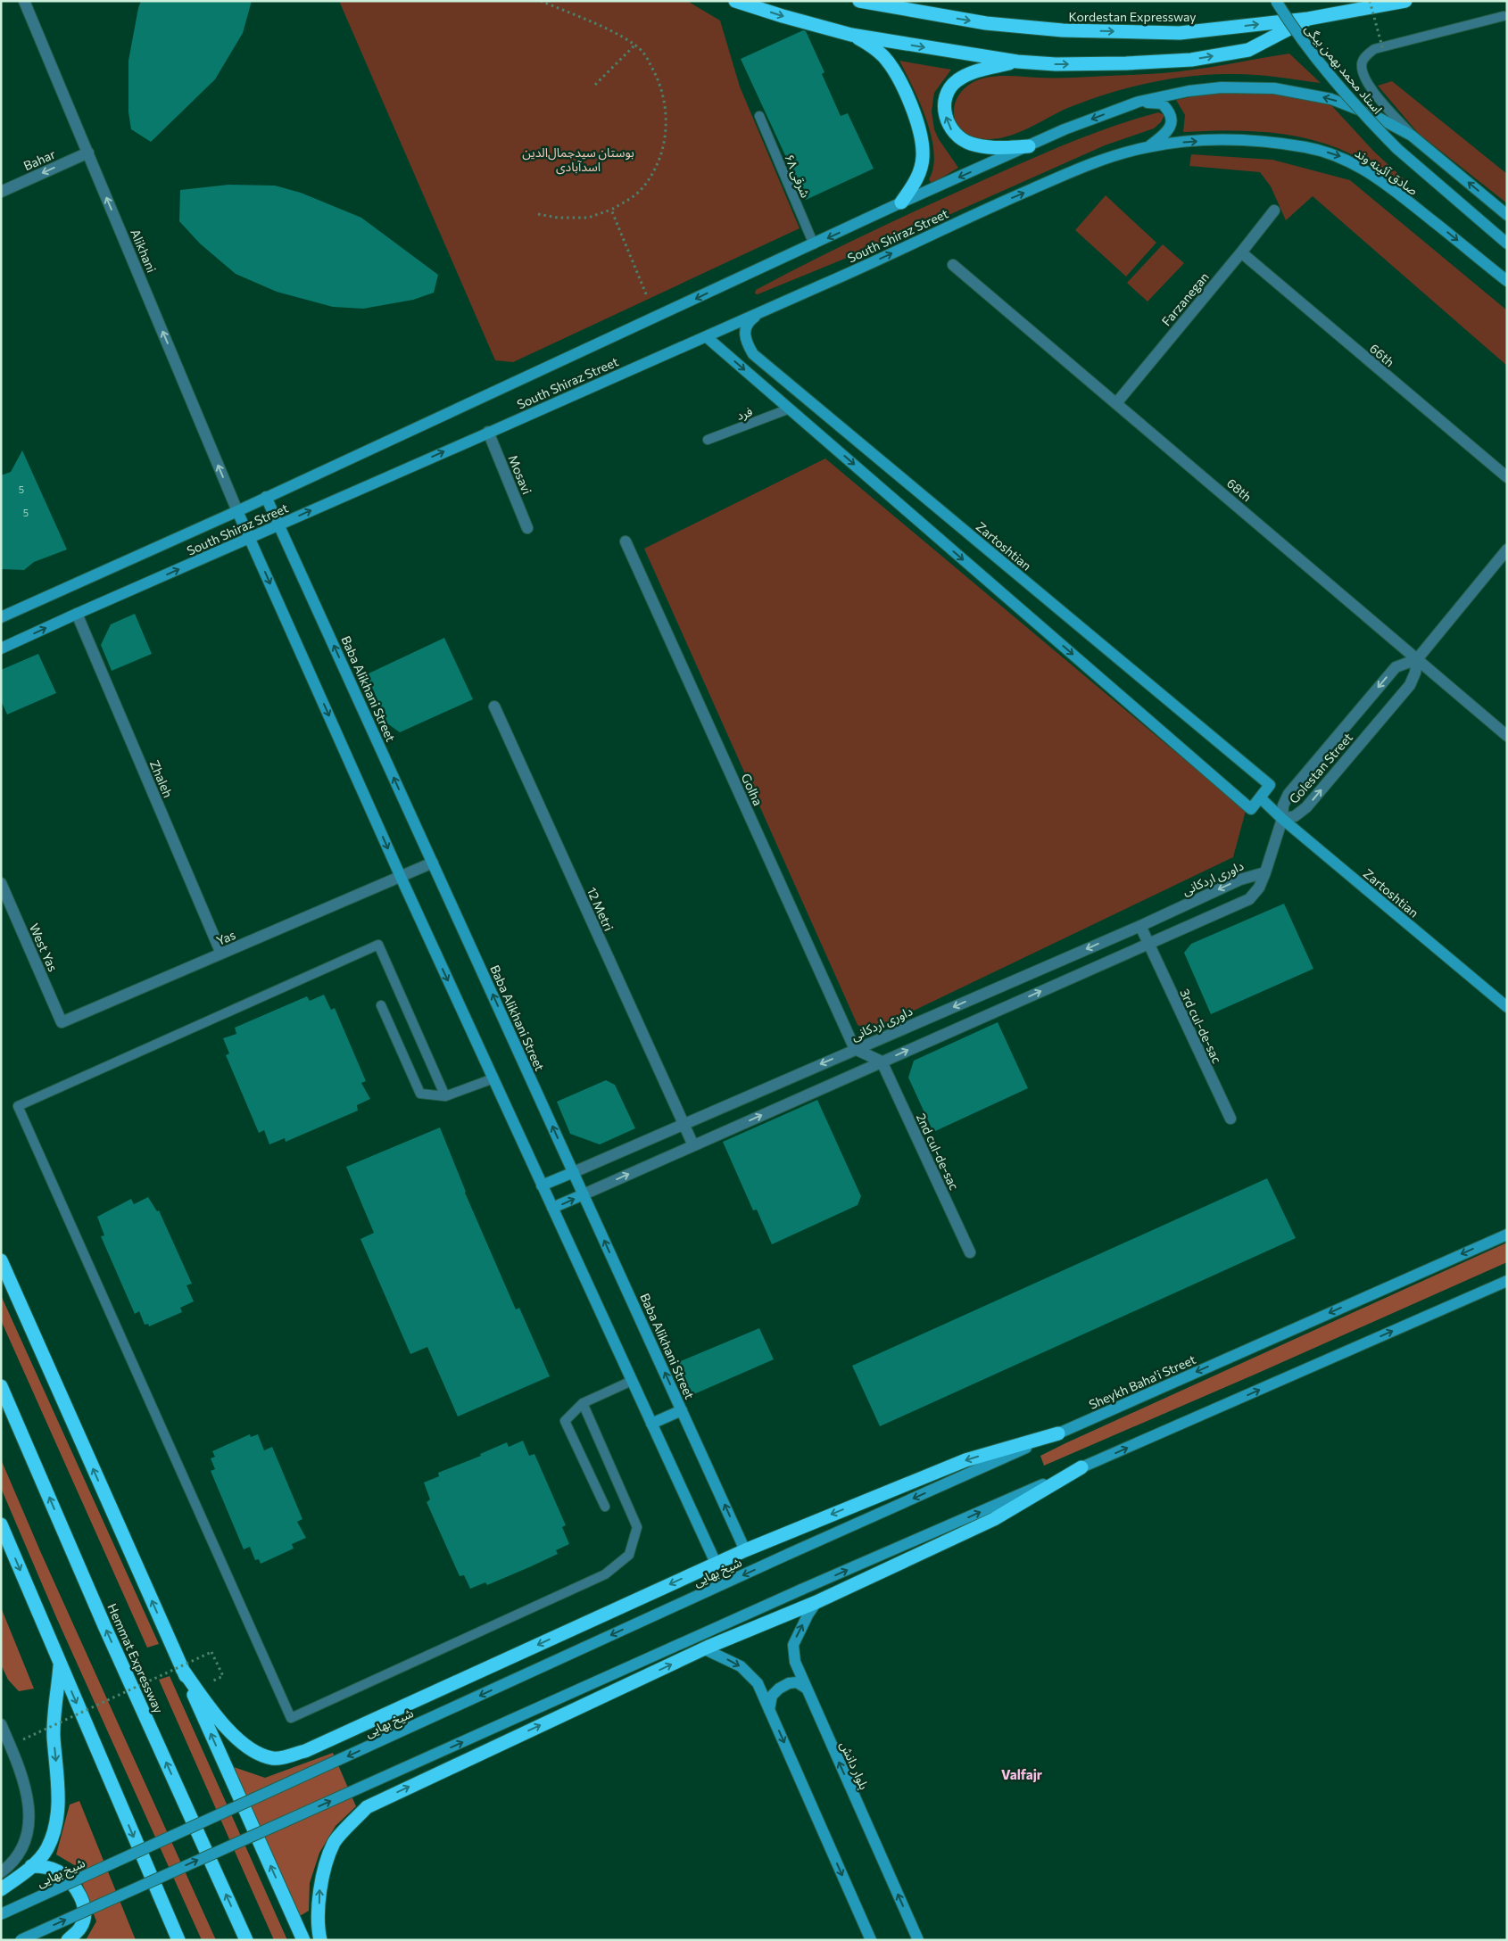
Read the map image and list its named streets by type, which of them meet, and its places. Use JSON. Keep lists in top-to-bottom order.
{
  "streets": {
    "highway": ["Kordestan Expressway", "Hemmat Expressway"],
    "main road": [
      "استاد محمد بهمن بیگی",
      "صادق آئینه وند",
      "South Shiraz Street",
      "Zartoshtian",
      "Baba Alikhani Street",
      "Sheykh Baha'i Street",
      "شیخ بهایی",
      "بلوار دانش"
    ],
    "street": [
      "Bahar",
      "Alikhani",
      "Farzanegan",
      "66th",
      "Mosavi",
      "68th",
      "Golestan Street",
      "Zhaleh",
      "Golha",
      "داوری اردکانی",
      "12 Metri",
      "Yas",
      "West Yas",
      "3rd cul-de-sac",
      "2nd cul-de-sac"
    ],
    "lane": ["۶۸ شرقی", "فرد"]
  },
  "crossings": [
    ["استاد محمد بهمن بیگی", "صادق آئینه وند"],
    ["Bahar", "Alikhani"],
    ["صادق آئینه وند", "South Shiraz Street"],
    ["۶۸ شرقی", "South Shiraz Street"],
    ["South Shiraz Street", "Alikhani"],
    ["South Shiraz Street", "Mosavi"],
    ["South Shiraz Street", "Zartoshtian"],
    ["South Shiraz Street", "Baba Alikhani Street"],
    ["South Shiraz Street", "Zhaleh"],
    ["Farzanegan", "66th"],
    ["Farzanegan", "68th"],
    ["68th", "Golestan Street"],
    ["Zartoshtian", "Golestan Street"],
    ["Baba Alikhani Street", "داوری اردکانی"],
    ["Baba Alikhani Street", "Yas"],
    ["Zhaleh", "Yas"],
    ["Golha", "داوری اردکانی"],
    ["داوری اردکانی", "12 Metri"],
    ["داوری اردکانی", "3rd cul-de-sac"],
    ["Yas", "West Yas"],
    ["Sheykh Baha'i Street", "شیخ بهایی"]
  ],
  "one_way": ["Bahar", "Alikhani"],
  "districts": ["Valfajr"],
  "parks": ["بوستان سیدجمال‌الدین اسدآبادی"],
  "house_numbers": ["5", "5"]
}
